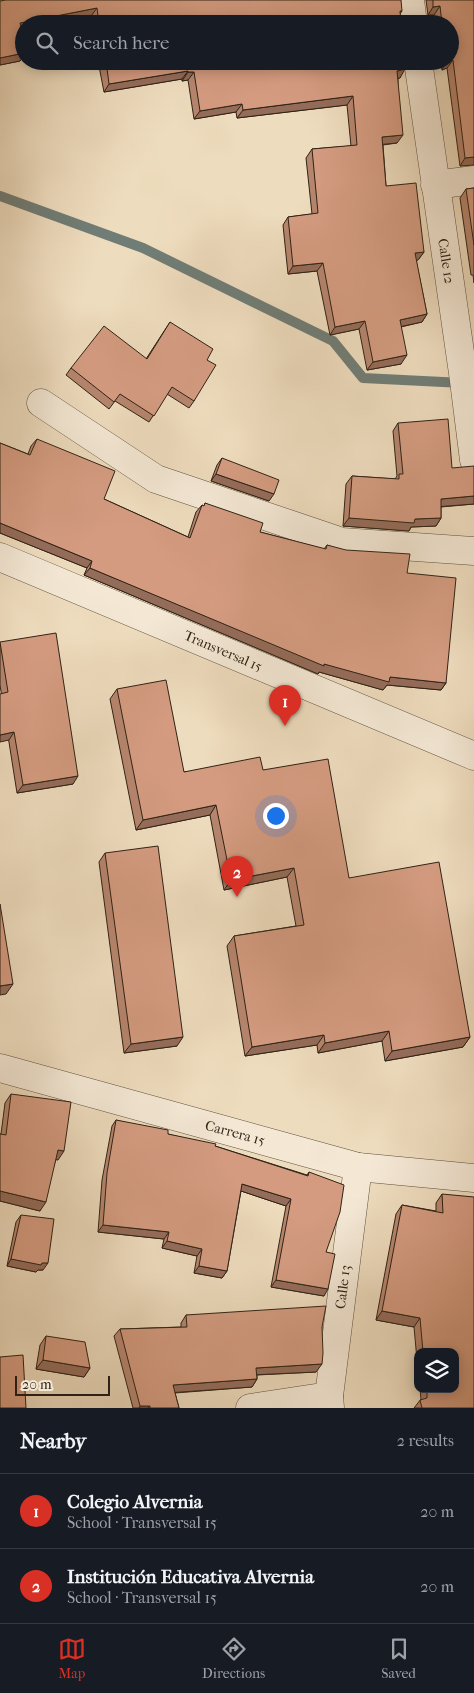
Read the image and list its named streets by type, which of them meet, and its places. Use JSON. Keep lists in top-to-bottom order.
{
  "streets": {
    "street": [
      "Calle 12",
      "Transversal 15",
      "Carrera 15",
      "Calle 13"
    ]
  },
  "crossings": [
    ["Carrera 15", "Calle 13"]
  ],
  "scale_bar": "20 m",
  "page": {
    "search": "Search here",
    "pins": ["1", "2"],
    "scale": "20 m",
    "heading": ["Nearby", "2 results"],
    "list": [
      {
        "mark": "1",
        "name": "Colegio Alvernia",
        "note": "School · Transversal 15",
        "value": "20 m"
      },
      {
        "mark": "2",
        "name": "Institución Educativa Alvernia",
        "note": "School · Transversal 15",
        "value": "20 m"
      }
    ],
    "nav": ["Map", "Directions", "Saved"]
  }
}
